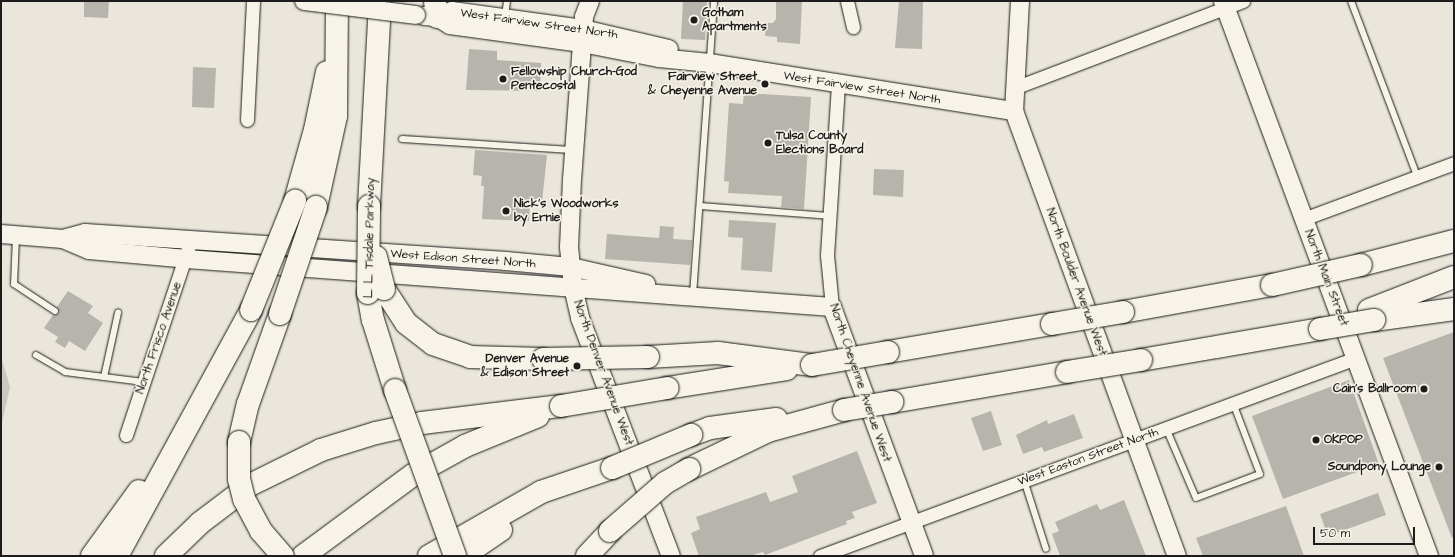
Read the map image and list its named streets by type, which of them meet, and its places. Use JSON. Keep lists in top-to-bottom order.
{
  "streets": {
    "highway": ["L. L. Tisdale Parkway"],
    "street": [
      "West Fairview Street North",
      "West Edison Street North",
      "North Main Street",
      "North Boulder Avenue West",
      "North Frisco Avenue",
      "North Denver Avenue West",
      "North Cheyenne Avenue West",
      "West Easton Street North"
    ]
  },
  "crossings": [
    ["West Fairview Street North", "North Boulder Avenue West"],
    ["West Fairview Street North", "North Denver Avenue West"],
    ["West Fairview Street North", "North Cheyenne Avenue West"],
    ["West Edison Street North", "North Frisco Avenue"],
    ["West Edison Street North", "North Denver Avenue West"],
    ["West Edison Street North", "North Cheyenne Avenue West"],
    ["North Main Street", "West Easton Street North"],
    ["North Boulder Avenue West", "West Easton Street North"],
    ["North Cheyenne Avenue West", "West Easton Street North"]
  ],
  "places": [
    "Gotham Apartments",
    "Fellowship Church-God Pentecostal",
    "Fairview Street & Cheyenne Avenue",
    "Tulsa County Elections Board",
    "Nick's Woodworks by Ernie",
    "Denver Avenue & Edison Street",
    "Cain's Ballroom",
    "OKPOP",
    "Soundpony Lounge"
  ],
  "scale_bar": "50 m"
}
